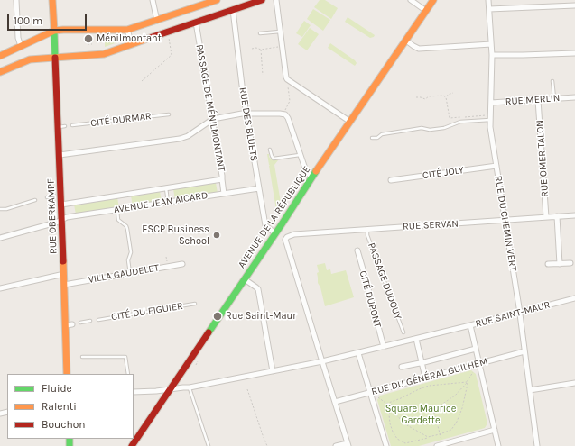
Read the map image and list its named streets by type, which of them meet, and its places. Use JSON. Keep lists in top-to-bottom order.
{
  "streets": {
    "main road": ["RUE OBERKAMPF", "AVENUE DE LA RÉPUBLIQUE"],
    "street": [
      "RUE MERLIN",
      "PASSAGE DE MÉNILMONTANT",
      "RUE DES BLUETS",
      "RUE OMER TALON",
      "CITÉ JOLY",
      "AVENUE JEAN AICARD",
      "RUE DU CHEMIN VERT",
      "RUE SERVAN",
      "VILLA GAUDELET",
      "CITÉ DUPONT",
      "RUE SAINT-MAUR",
      "RUE DU GÉNÉRAL GUILHEM"
    ],
    "lane": ["CITÉ DURMAR", "PASSAGE DUDOUY", "CITÉ DU FIGUIER"]
  },
  "crossings": [
    ["RUE MERLIN", "RUE OMER TALON"],
    ["RUE MERLIN", "RUE DU CHEMIN VERT"],
    ["PASSAGE DE MÉNILMONTANT", "AVENUE JEAN AICARD"],
    ["RUE DES BLUETS", "AVENUE JEAN AICARD"],
    ["RUE DES BLUETS", "AVENUE DE LA RÉPUBLIQUE"],
    ["RUE OMER TALON", "RUE SERVAN"],
    ["CITÉ JOLY", "RUE DU CHEMIN VERT"],
    ["AVENUE JEAN AICARD", "RUE OBERKAMPF"],
    ["RUE OBERKAMPF", "VILLA GAUDELET"],
    ["AVENUE DE LA RÉPUBLIQUE", "RUE SAINT-MAUR"],
    ["RUE DU CHEMIN VERT", "RUE SERVAN"],
    ["RUE DU CHEMIN VERT", "RUE SAINT-MAUR"],
    ["RUE DU CHEMIN VERT", "RUE DU GÉNÉRAL GUILHEM"],
    ["RUE SERVAN", "PASSAGE DUDOUY"],
    ["RUE SERVAN", "RUE SAINT-MAUR"],
    ["CITÉ DUPONT", "RUE SAINT-MAUR"]
  ],
  "parks": ["Square Maurice Gardette"],
  "places": ["Ménilmontant", "ESCP Business School", "Rue Saint-Maur"],
  "legend": ["Fluide", "Ralenti", "Bouchon"],
  "scale_bar": "100 m"
}
